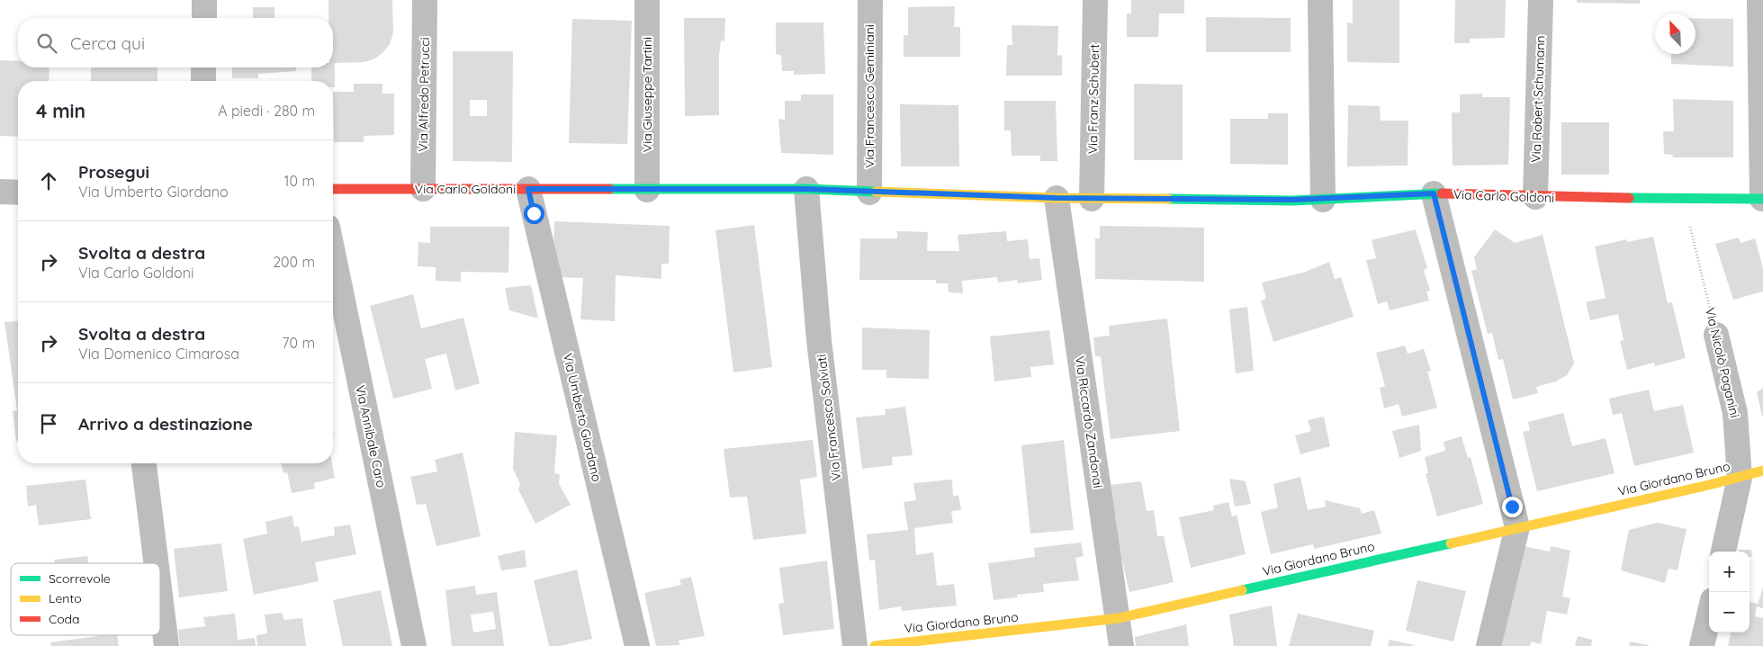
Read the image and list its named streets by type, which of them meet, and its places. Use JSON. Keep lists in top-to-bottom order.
{
  "streets": {
    "street": [
      "Via Alfredo Petrucci",
      "Via Giuseppe Tartini",
      "Via Francesco Geminiani",
      "Via Franz Schubert",
      "Via Robert Schumann",
      "Via Carlo Goldoni",
      "Via Nicolò Paganini",
      "Via Umberto Giordano",
      "Via Francesco Salviati",
      "Via Riccardo Zandonai",
      "Via Annibale Caro",
      "Via Giordano Bruno"
    ]
  },
  "crossings": [
    ["Via Alfredo Petrucci", "Via Carlo Goldoni"],
    ["Via Giuseppe Tartini", "Via Carlo Goldoni"],
    ["Via Francesco Geminiani", "Via Carlo Goldoni"],
    ["Via Franz Schubert", "Via Carlo Goldoni"],
    ["Via Robert Schumann", "Via Carlo Goldoni"],
    ["Via Carlo Goldoni", "Via Nicolò Paganini"],
    ["Via Carlo Goldoni", "Via Umberto Giordano"],
    ["Via Carlo Goldoni", "Via Francesco Salviati"],
    ["Via Carlo Goldoni", "Via Riccardo Zandonai"],
    ["Via Nicolò Paganini", "Via Giordano Bruno"],
    ["Via Riccardo Zandonai", "Via Giordano Bruno"]
  ],
  "legend": ["Scorrevole", "Lento", "Coda"],
  "north": "top left",
  "page": {
    "search": "Cerca qui",
    "heading": ["4 min", "A piedi · 280 m"],
    "list": [
      ["Prosegui", "Via Umberto Giordano", "10 m"],
      ["Svolta a destra", "Via Carlo Goldoni", "200 m"],
      ["Svolta a destra", "Via Domenico Cimarosa", "70 m"],
      "Arrivo a destinazione"
    ],
    "map_buttons": ["+", "−"]
  }
}
